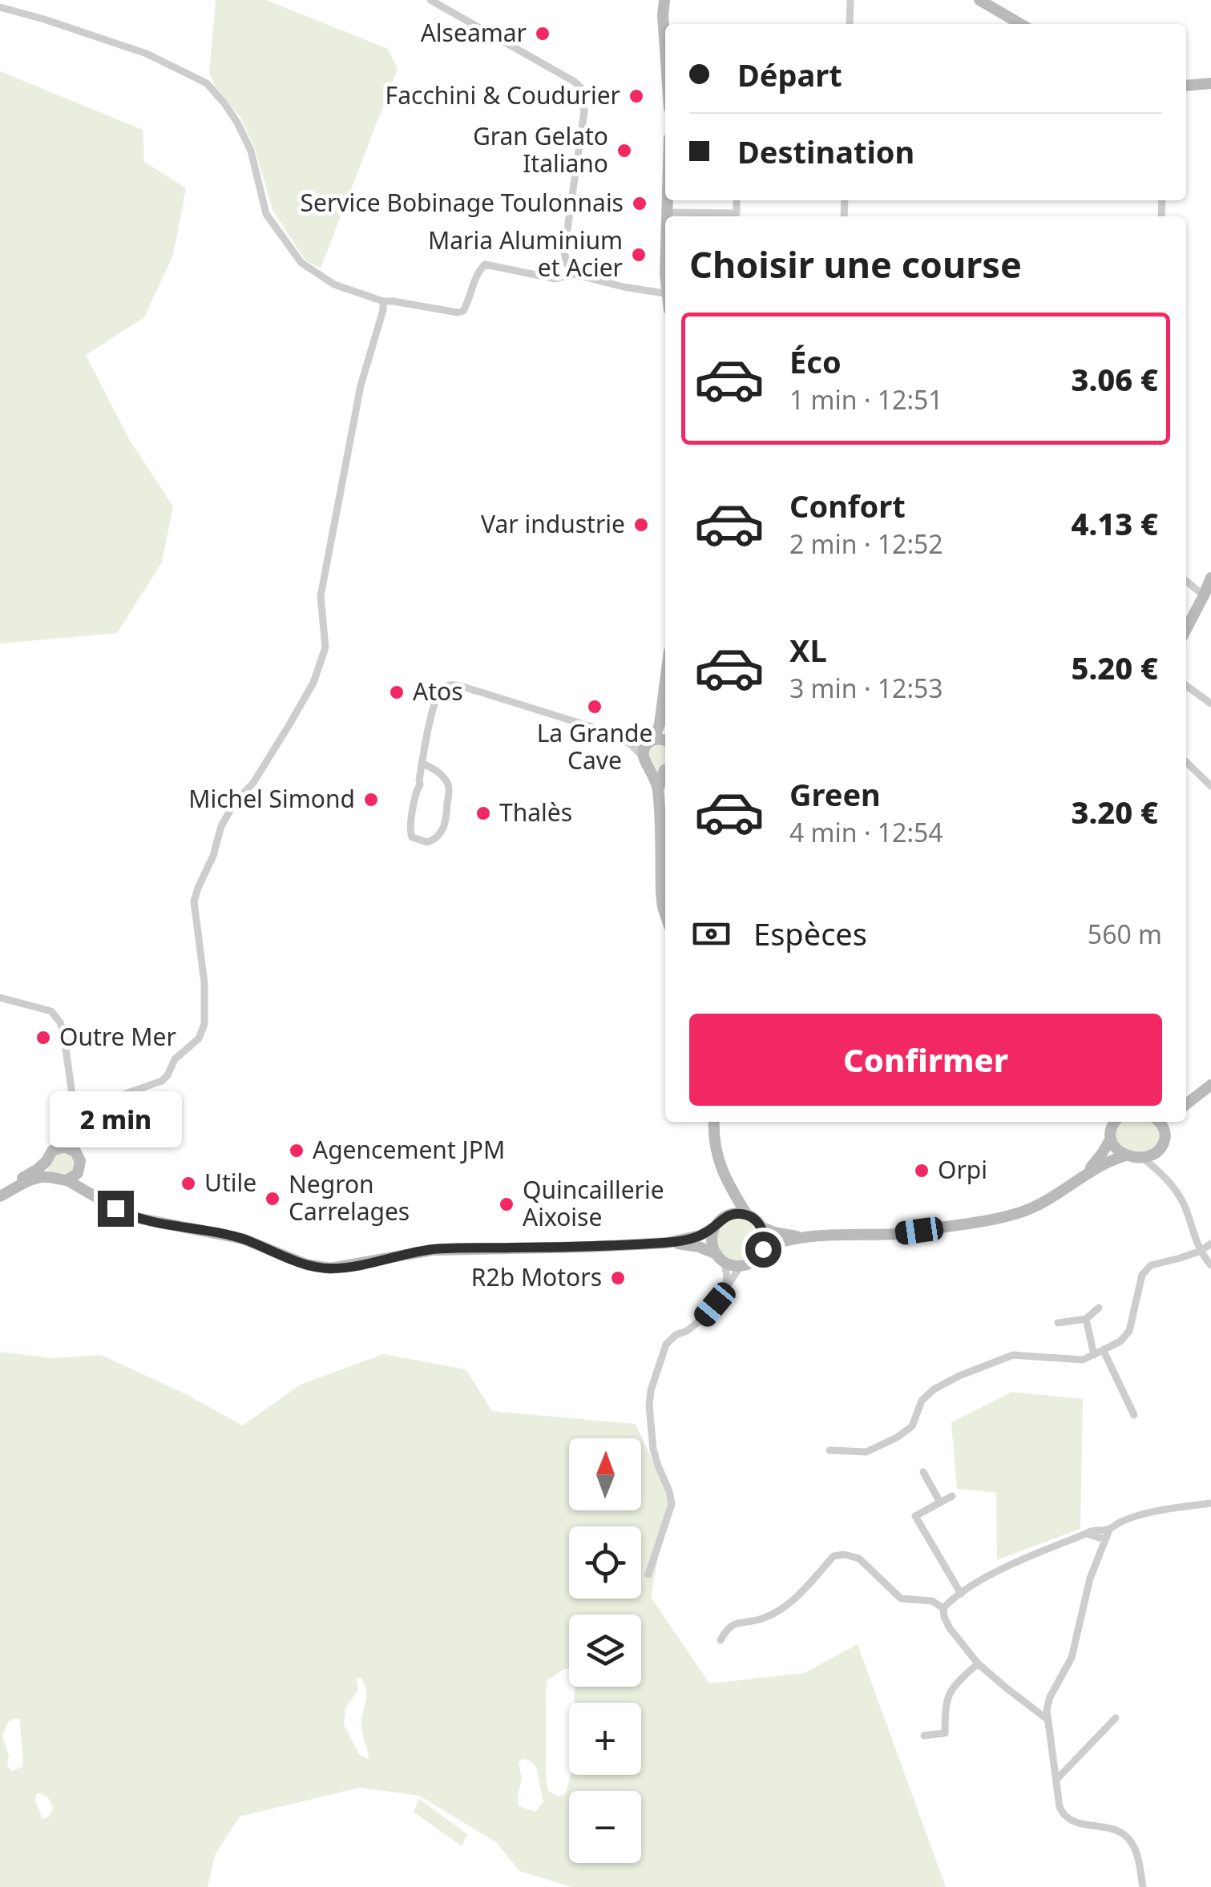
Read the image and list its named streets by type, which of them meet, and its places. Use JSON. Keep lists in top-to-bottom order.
{
  "places": [
    "Alseamar",
    "Facchini & Coudurier",
    "Gran Gelato Italiano",
    "Service Bobinage Toulonnais",
    "Maria Aluminium et Acier",
    "Var industrie",
    "Atos",
    "La Grande Cave",
    "Michel Simond",
    "Thalès",
    "Outre Mer",
    "Agencement JPM",
    "Orpi",
    "Utile",
    "Negron Carrelages",
    "Quincaillerie Aixoise",
    "R2b Motors"
  ],
  "north": "top",
  "page": {
    "banner": ["Départ", "Destination"],
    "heading": "Choisir une course",
    "list": [
      {
        "name": "Éco",
        "note": "1 min · 12:51",
        "value": "3.06 €"
      },
      {
        "name": "Confort",
        "note": "2 min · 12:52",
        "value": "4.13 €"
      },
      {
        "name": "XL",
        "note": "3 min · 12:53",
        "value": "5.20 €"
      },
      {
        "name": "Green",
        "note": "4 min · 12:54",
        "value": "3.20 €"
      }
    ],
    "pay": ["Espèces", "560 m"],
    "buttons": "Confirmer",
    "bubble": "2 min",
    "map_buttons": ["+", "−"]
  }
}
